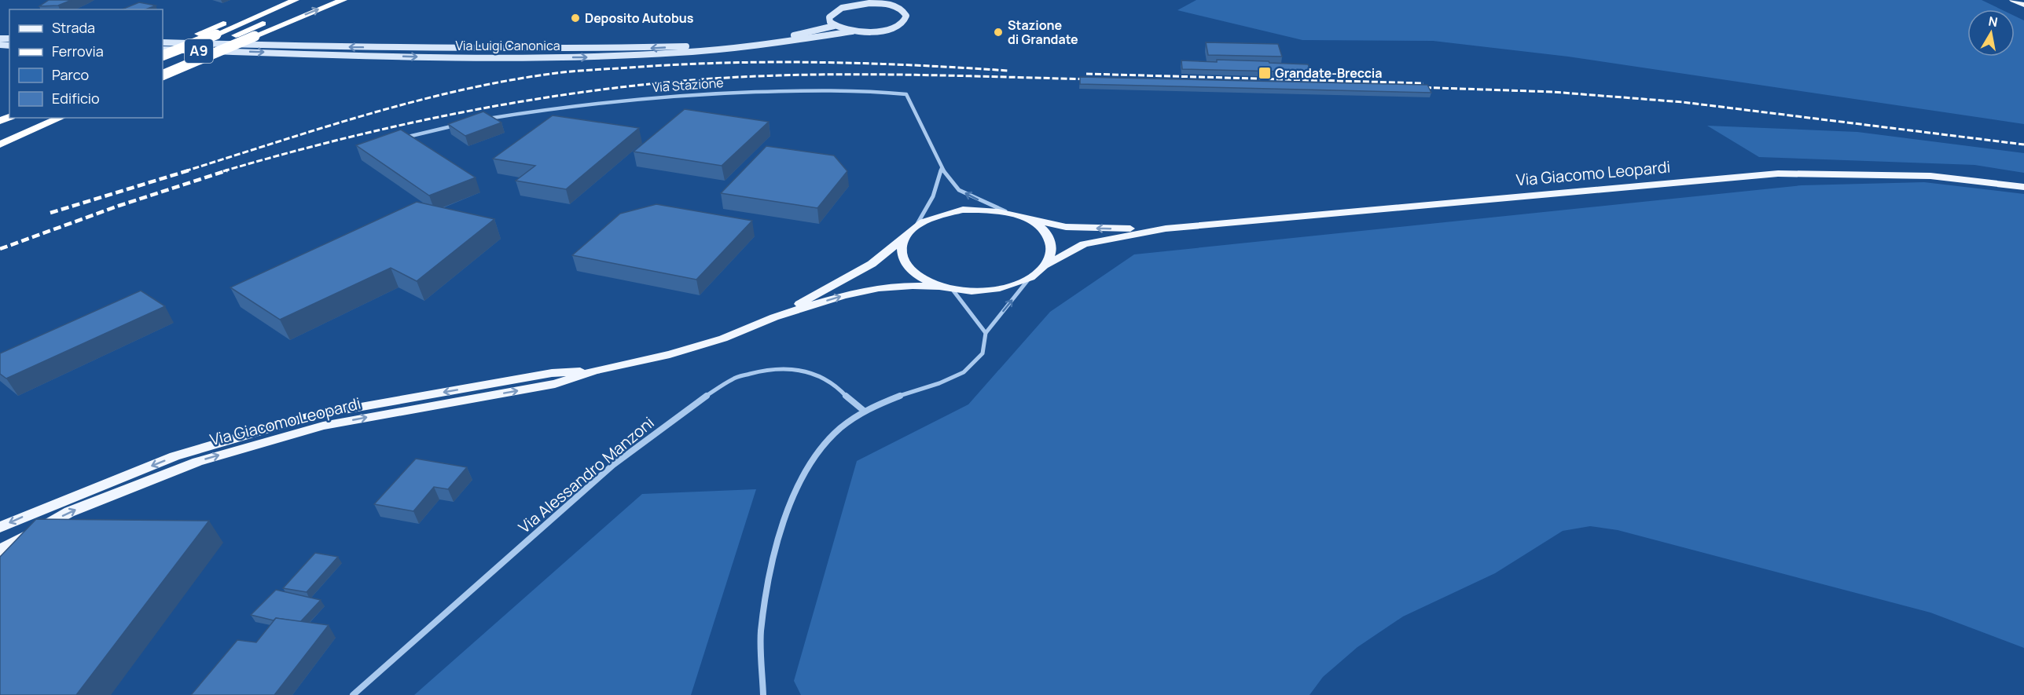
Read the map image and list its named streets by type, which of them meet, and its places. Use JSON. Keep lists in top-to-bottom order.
{
  "streets": {
    "highway": ["A9"],
    "main road": ["Via Giacomo Leopardi"],
    "street": ["Via Luigi Canonica", "Via Stazione", "Via Alessandro Manzoni"]
  },
  "crossings": [
    ["Via Stazione", "Via Giacomo Leopardi"]
  ],
  "places": {
    "other": ["Deposito Autobus", "Stazione di Grandate"],
    "transit": ["Grandate-Breccia"]
  },
  "legend": [
    "Strada",
    "Ferrovia",
    "Parco",
    "Edificio"
  ],
  "north": "top"
}
